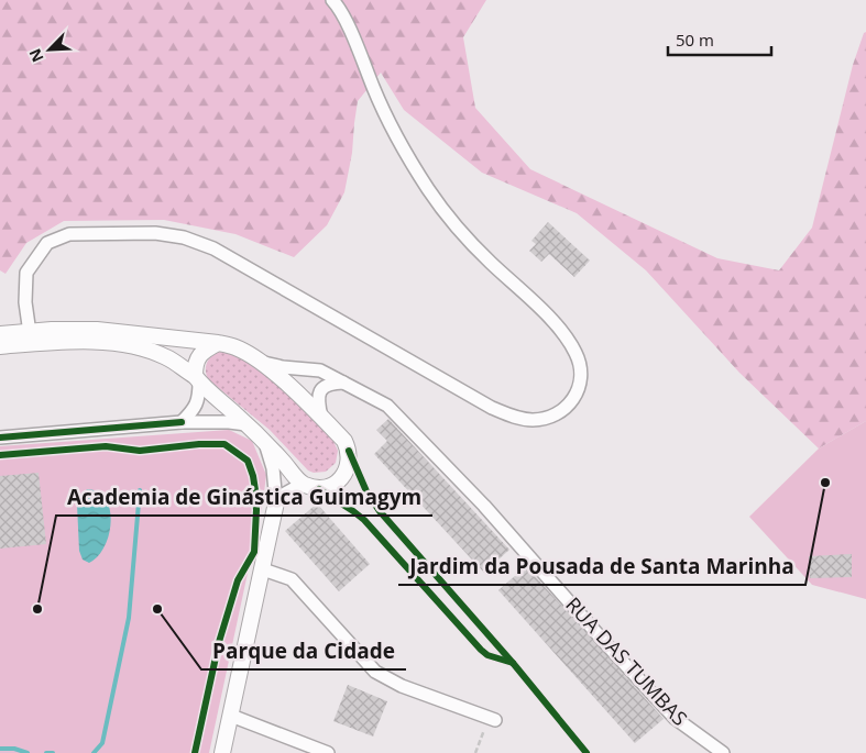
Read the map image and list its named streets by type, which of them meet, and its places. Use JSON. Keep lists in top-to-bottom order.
{
  "streets": {
    "street": ["RUA DAS TUMBAS"]
  },
  "places": ["Jardim da Pousada de Santa Marinha", "Academia de Ginástica Guimagym", "Parque da Cidade"],
  "scale_bar": "50 m",
  "north": "bottom left"
}
